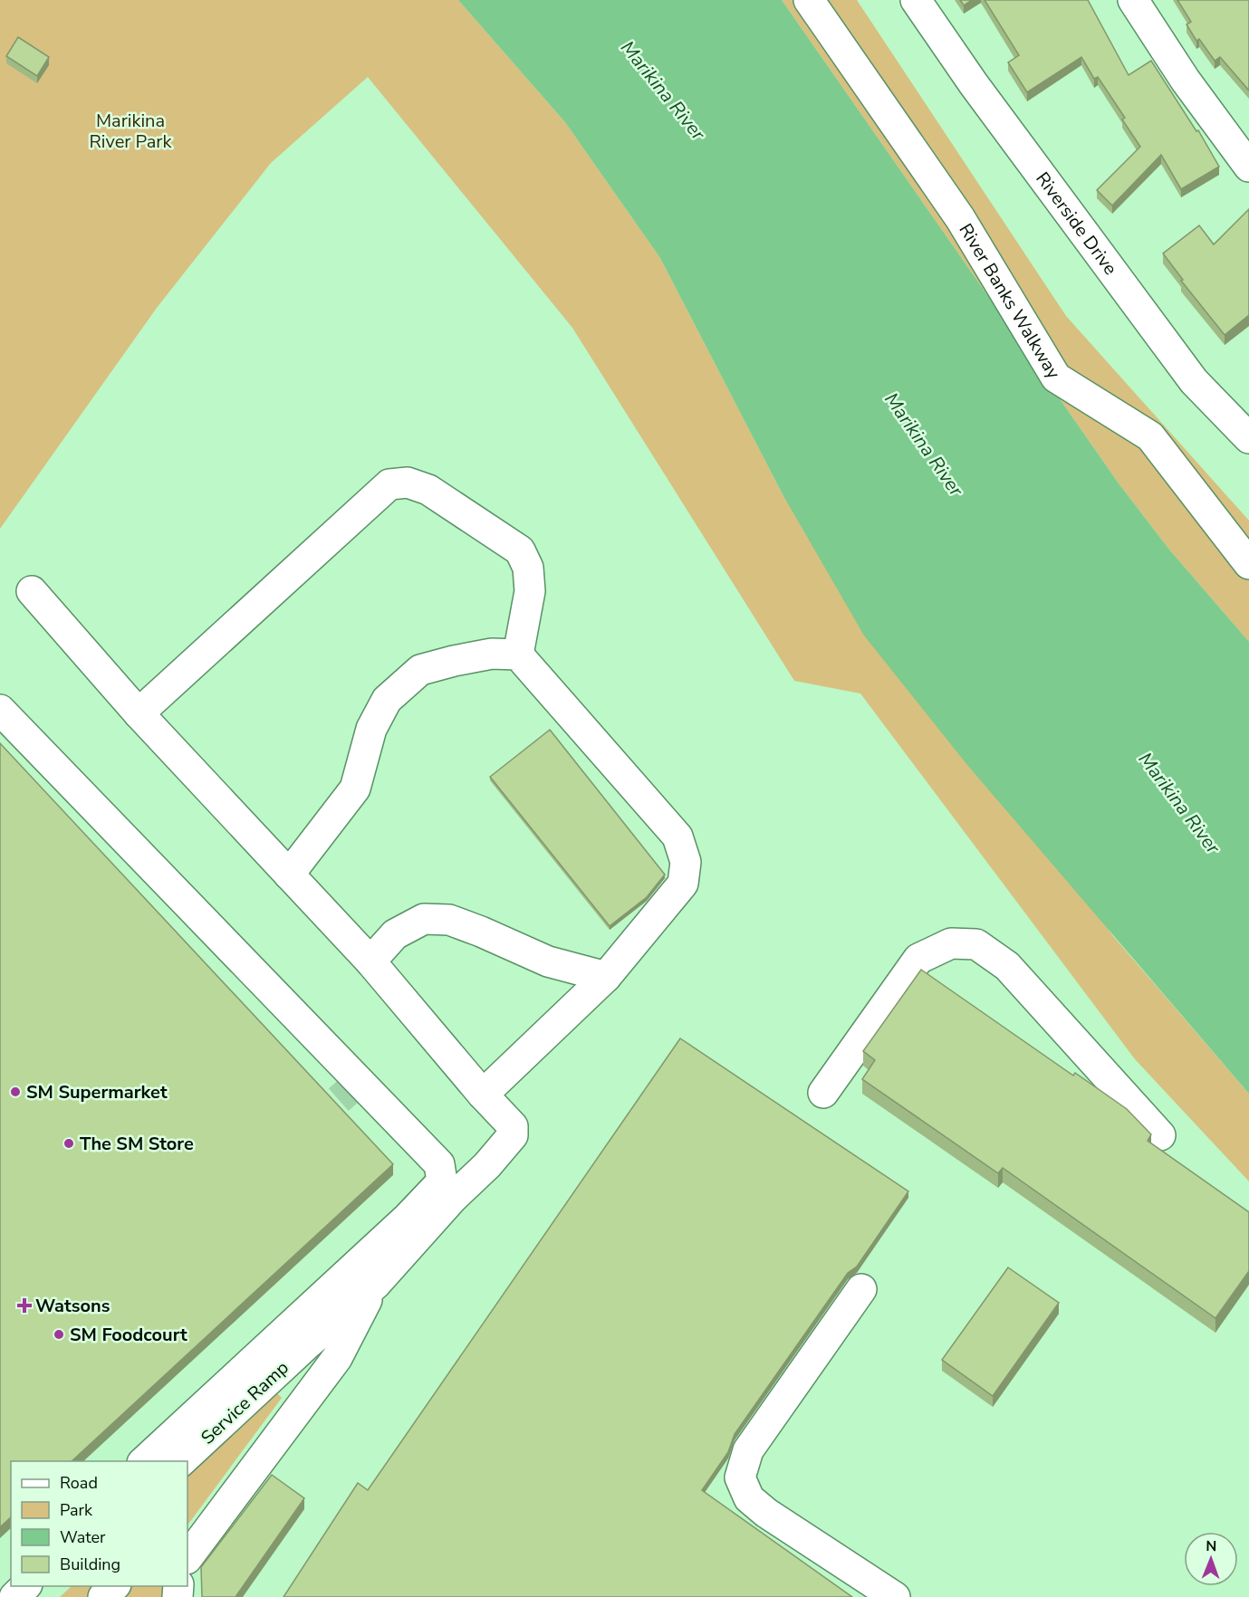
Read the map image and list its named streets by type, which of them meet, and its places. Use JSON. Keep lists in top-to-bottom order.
{
  "streets": {
    "street": ["Riverside Drive", "River Banks Walkway", "Service Ramp"]
  },
  "water": ["Marikina River"],
  "parks": ["Marikina River Park"],
  "places": {
    "other": ["SM Supermarket", "The SM Store", "SM Foodcourt"],
    "health": ["Watsons"]
  },
  "legend": [
    "Road",
    "Park",
    "Water",
    "Building"
  ],
  "north": "top"
}
